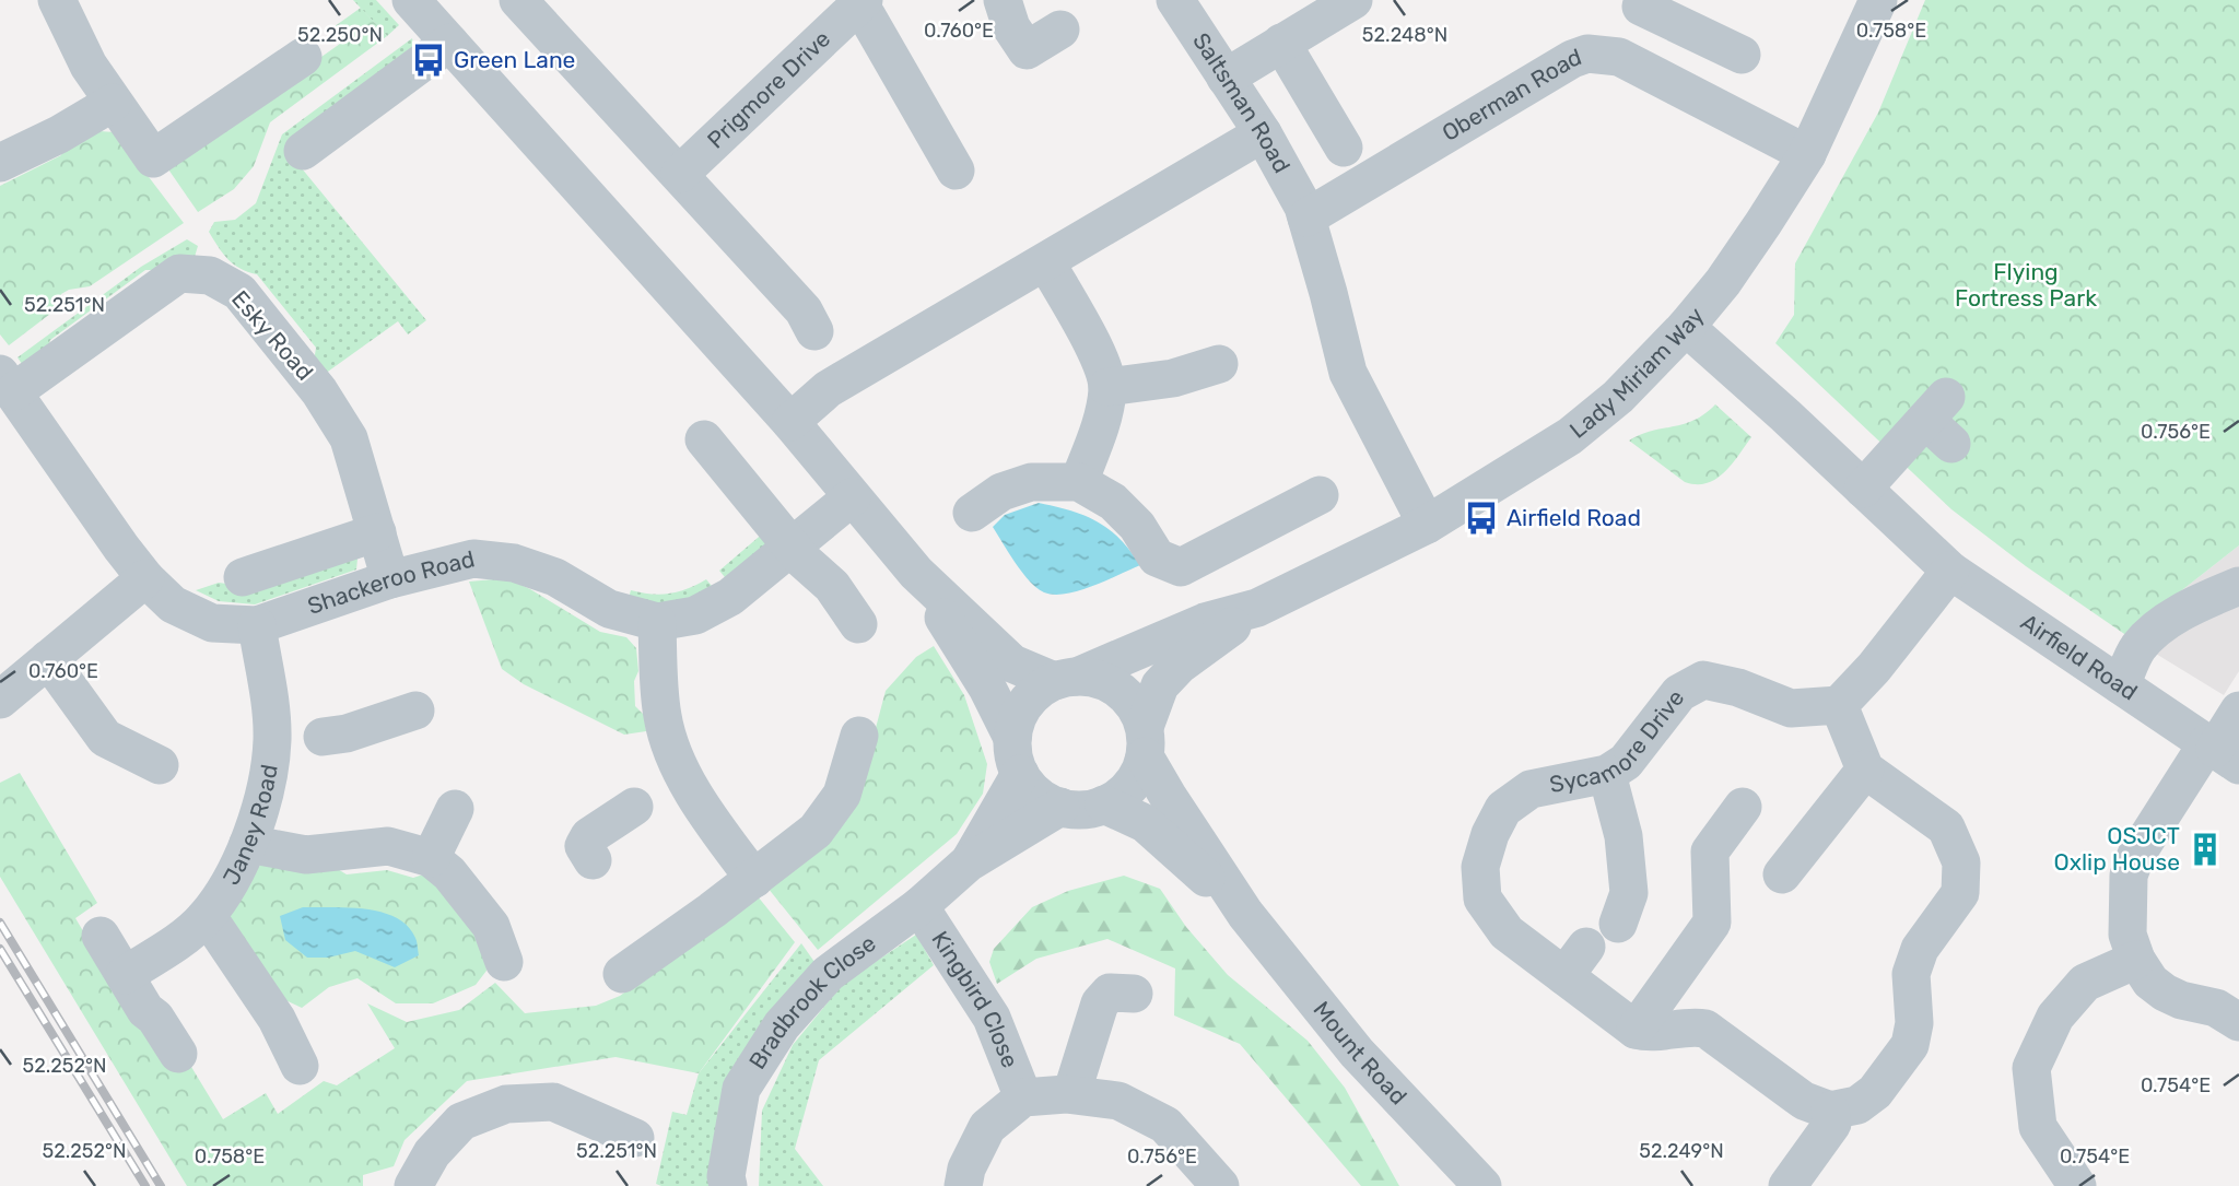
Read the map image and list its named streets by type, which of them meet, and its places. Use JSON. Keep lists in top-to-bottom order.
{
  "streets": {
    "street": [
      "Prigmore Drive",
      "Oberman Road",
      "Saltsman Road",
      "Esky Road",
      "Lady Miriam Way",
      "Shackeroo Road",
      "Airfield Road",
      "Sycamore Drive",
      "Janey Road",
      "Kingbird Close",
      "Bradbrook Close",
      "Mount Road"
    ]
  },
  "crossings": [
    ["Oberman Road", "Saltsman Road"],
    ["Oberman Road", "Lady Miriam Way"],
    ["Saltsman Road", "Lady Miriam Way"],
    ["Esky Road", "Shackeroo Road"],
    ["Lady Miriam Way", "Airfield Road"],
    ["Lady Miriam Way", "Bradbrook Close"],
    ["Lady Miriam Way", "Mount Road"],
    ["Shackeroo Road", "Janey Road"],
    ["Kingbird Close", "Bradbrook Close"],
    ["Bradbrook Close", "Mount Road"]
  ],
  "parks": ["Flying Fortress Park"],
  "places": {
    "bus stop": ["Green Lane", "Airfield Road"],
    "building": ["OSJCT Oxlip House"]
  },
  "coordinates": [
    "0.758°E",
    "0.760°E",
    "52.250°N",
    "52.248°N",
    "52.251°N",
    "0.756°E",
    "52.252°N",
    "0.754°E",
    "52.249°N"
  ]
}
